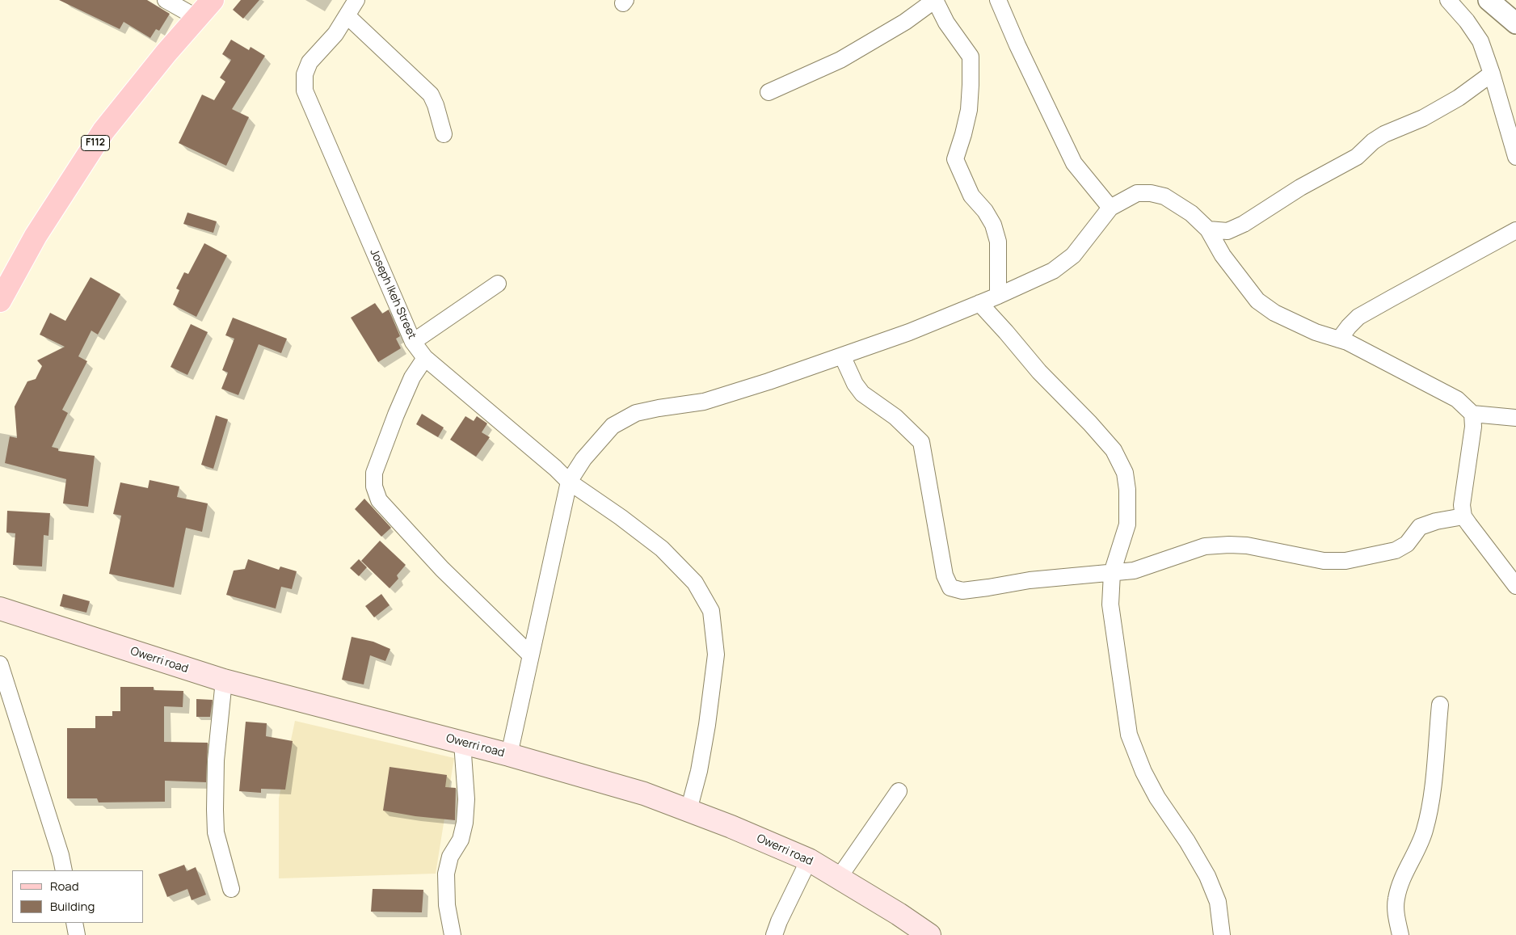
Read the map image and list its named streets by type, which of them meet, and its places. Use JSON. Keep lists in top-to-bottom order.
{
  "streets": {
    "main road": ["F112", "Owerri road"],
    "street": ["Joseph Ikeh Street"]
  },
  "crossings": [
    ["Joseph Ikeh Street", "Owerri road"]
  ],
  "legend": ["Road", "Building"]
}
